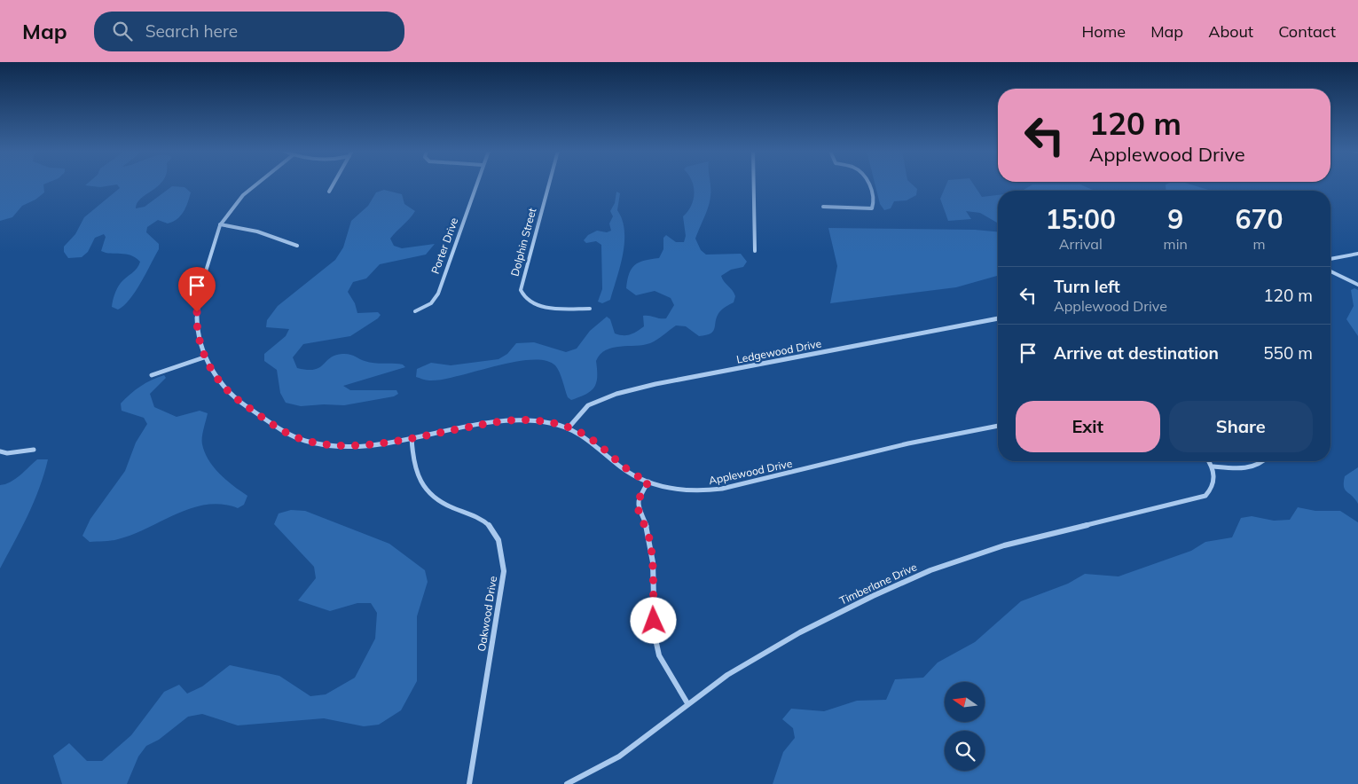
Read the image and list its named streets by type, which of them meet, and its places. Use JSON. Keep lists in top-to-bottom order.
{
  "streets": {
    "street": [
      "Dolphin Street",
      "Porter Drive",
      "Ledgewood Drive",
      "Applewood Drive",
      "Timberlane Drive",
      "Oakwood Drive"
    ]
  },
  "crossings": [
    ["Ledgewood Drive", "Applewood Drive"],
    ["Applewood Drive", "Oakwood Drive"]
  ],
  "north": "left",
  "page": {
    "header": "Map",
    "search": "Search here",
    "nav": [
      "Home",
      "Map",
      "About",
      "Contact"
    ],
    "turn": ["120 m", "Applewood Drive"],
    "eta": [
      "15:00",
      "Arrival",
      "9",
      "min",
      "670",
      "m"
    ],
    "list": [
      {
        "name": "Turn left",
        "note": "Applewood Drive",
        "value": "120 m"
      },
      {
        "name": "Arrive at destination",
        "value": "550 m"
      }
    ],
    "buttons": ["Exit", "Share"]
  }
}
